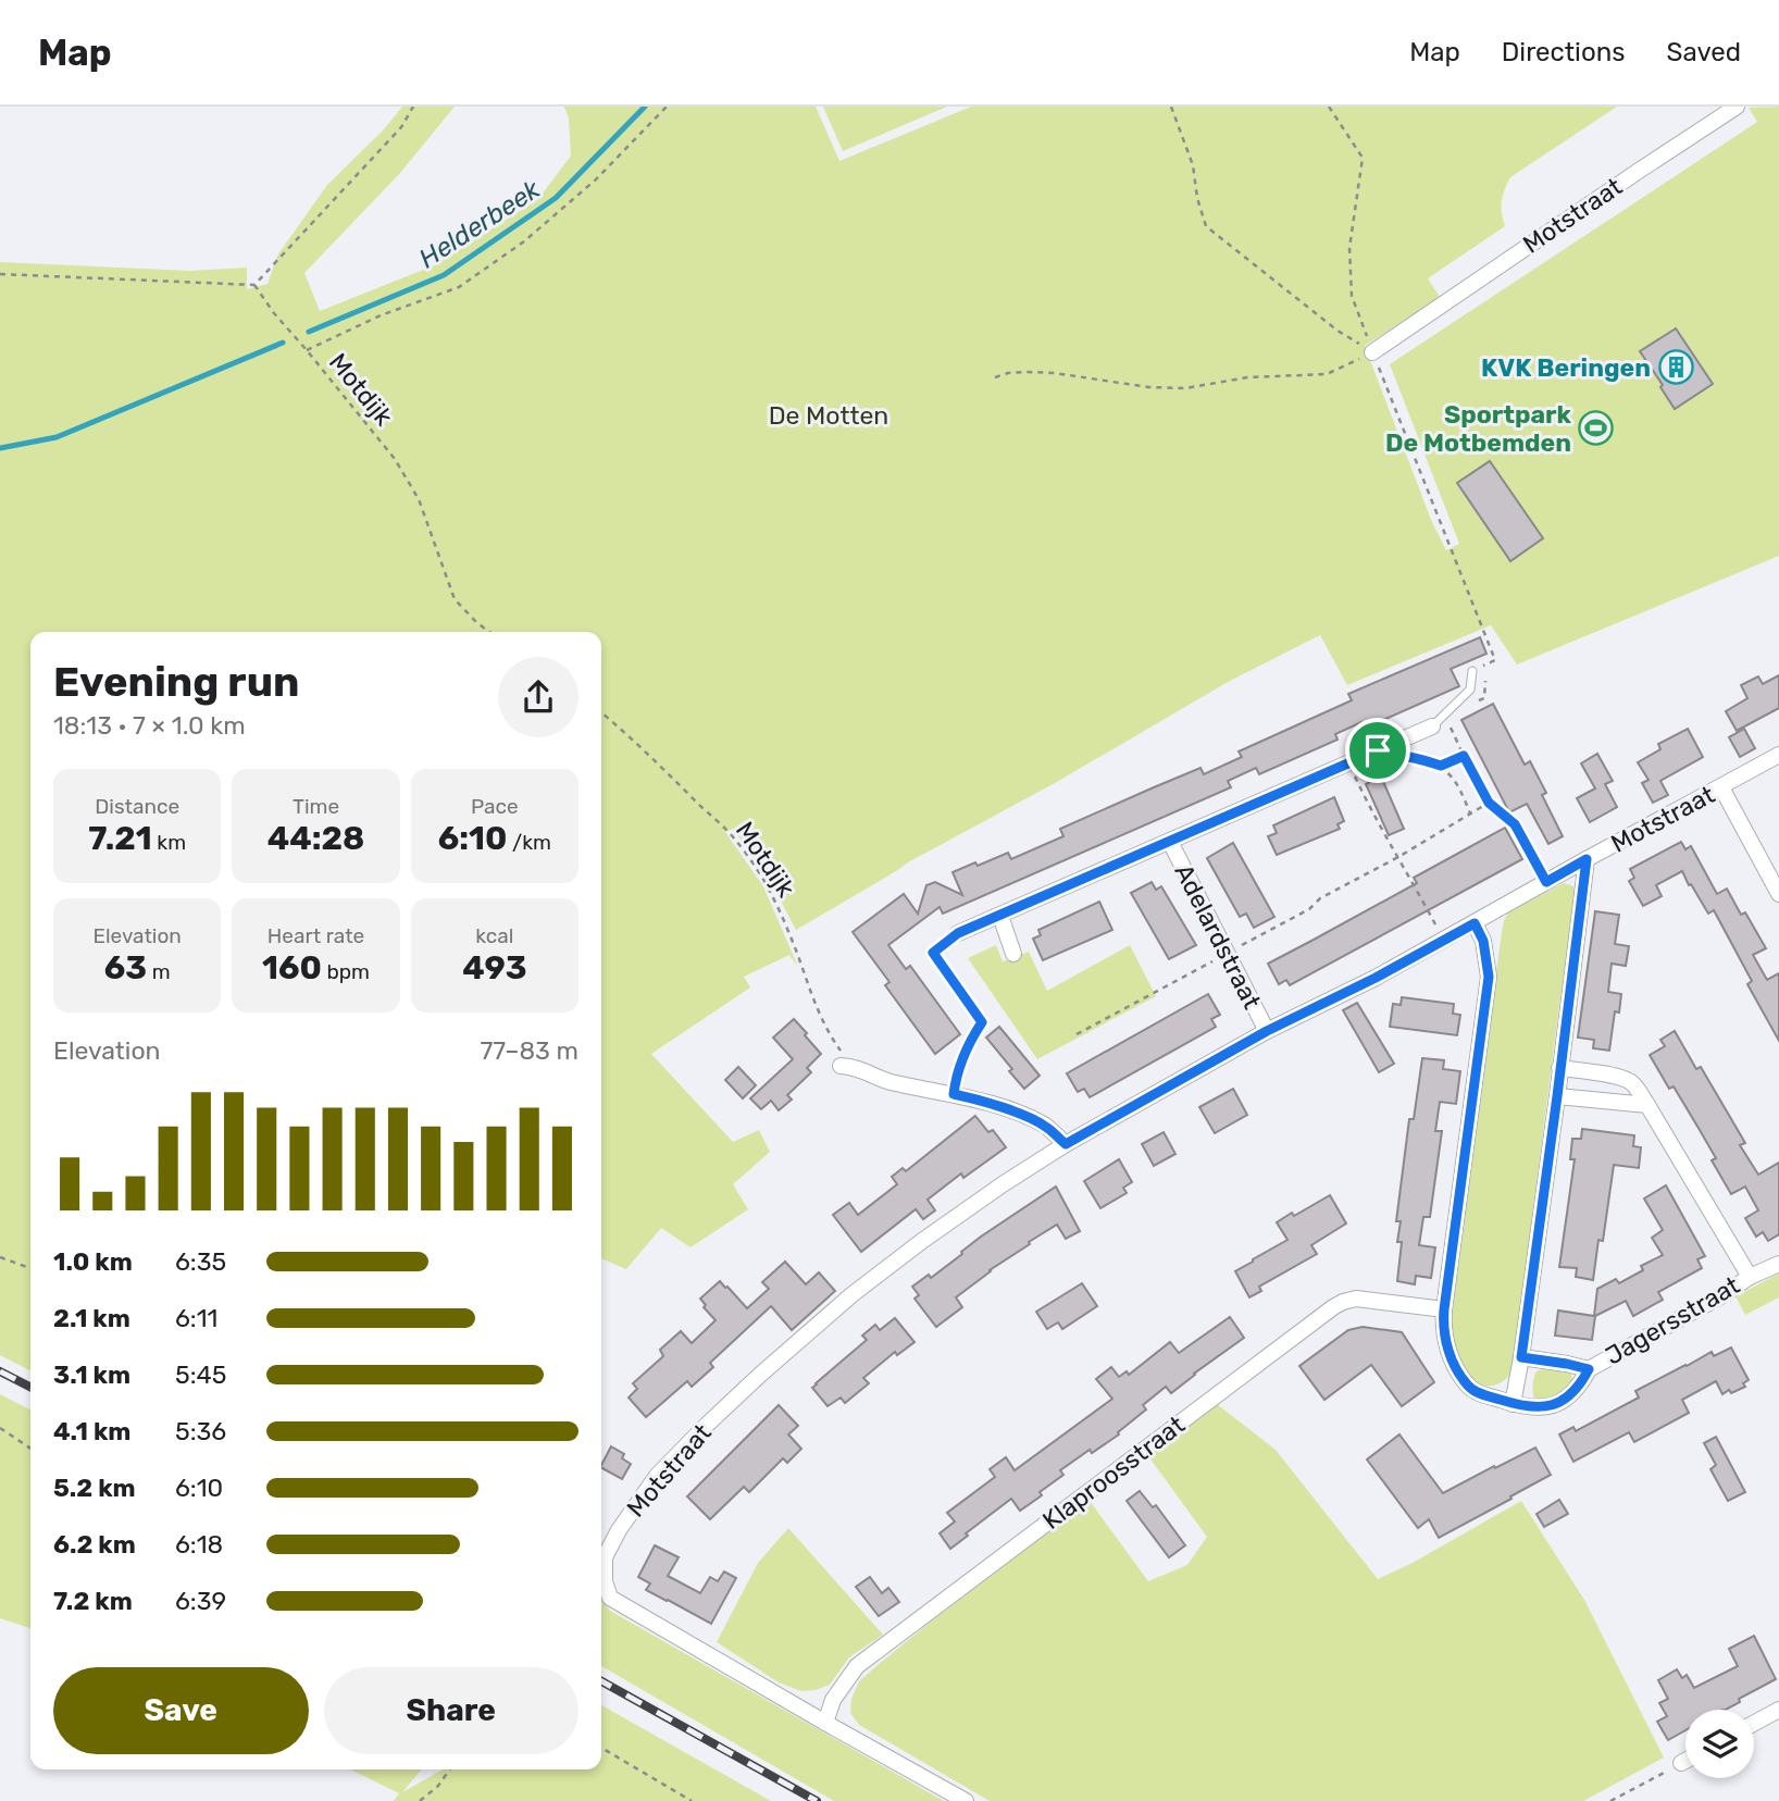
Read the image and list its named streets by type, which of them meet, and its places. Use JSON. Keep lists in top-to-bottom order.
{
  "streets": {
    "street": [
      "Motstraat",
      "Adelardstraat",
      "Jagersstraat",
      "Klaproosstraat"
    ],
    "path": ["Motdijk"]
  },
  "crossings": [
    ["Motstraat", "Adelardstraat"],
    ["Motstraat", "Klaproosstraat"]
  ],
  "water": ["Helderbeek"],
  "parks": ["De Motten"],
  "places": {
    "building": ["KVK Beringen"],
    "sports": ["Sportpark De Motbemden"]
  },
  "page": {
    "header": "Map",
    "nav": ["Map", "Directions", "Saved"],
    "heading": ["Evening run", "18:13 · 7 × 1.0 km"],
    "stats": [
      ["Distance", "7.21 km"],
      ["Time", "44:28"],
      ["Pace", "6:10 /km"],
      ["Elevation", "63 m"],
      ["Heart rate", "160 bpm"],
      ["kcal", "493"]
    ],
    "chart": ["Elevation", "77–83 m"],
    "list": [
      {
        "name": "1.0 km",
        "note": "6:35"
      },
      {
        "name": "2.1 km",
        "note": "6:11"
      },
      {
        "name": "3.1 km",
        "note": "5:45"
      },
      {
        "name": "4.1 km",
        "note": "5:36"
      },
      {
        "name": "5.2 km",
        "note": "6:10"
      },
      {
        "name": "6.2 km",
        "note": "6:18"
      },
      {
        "name": "7.2 km",
        "note": "6:39"
      }
    ],
    "buttons": ["Save", "Share"]
  }
}
